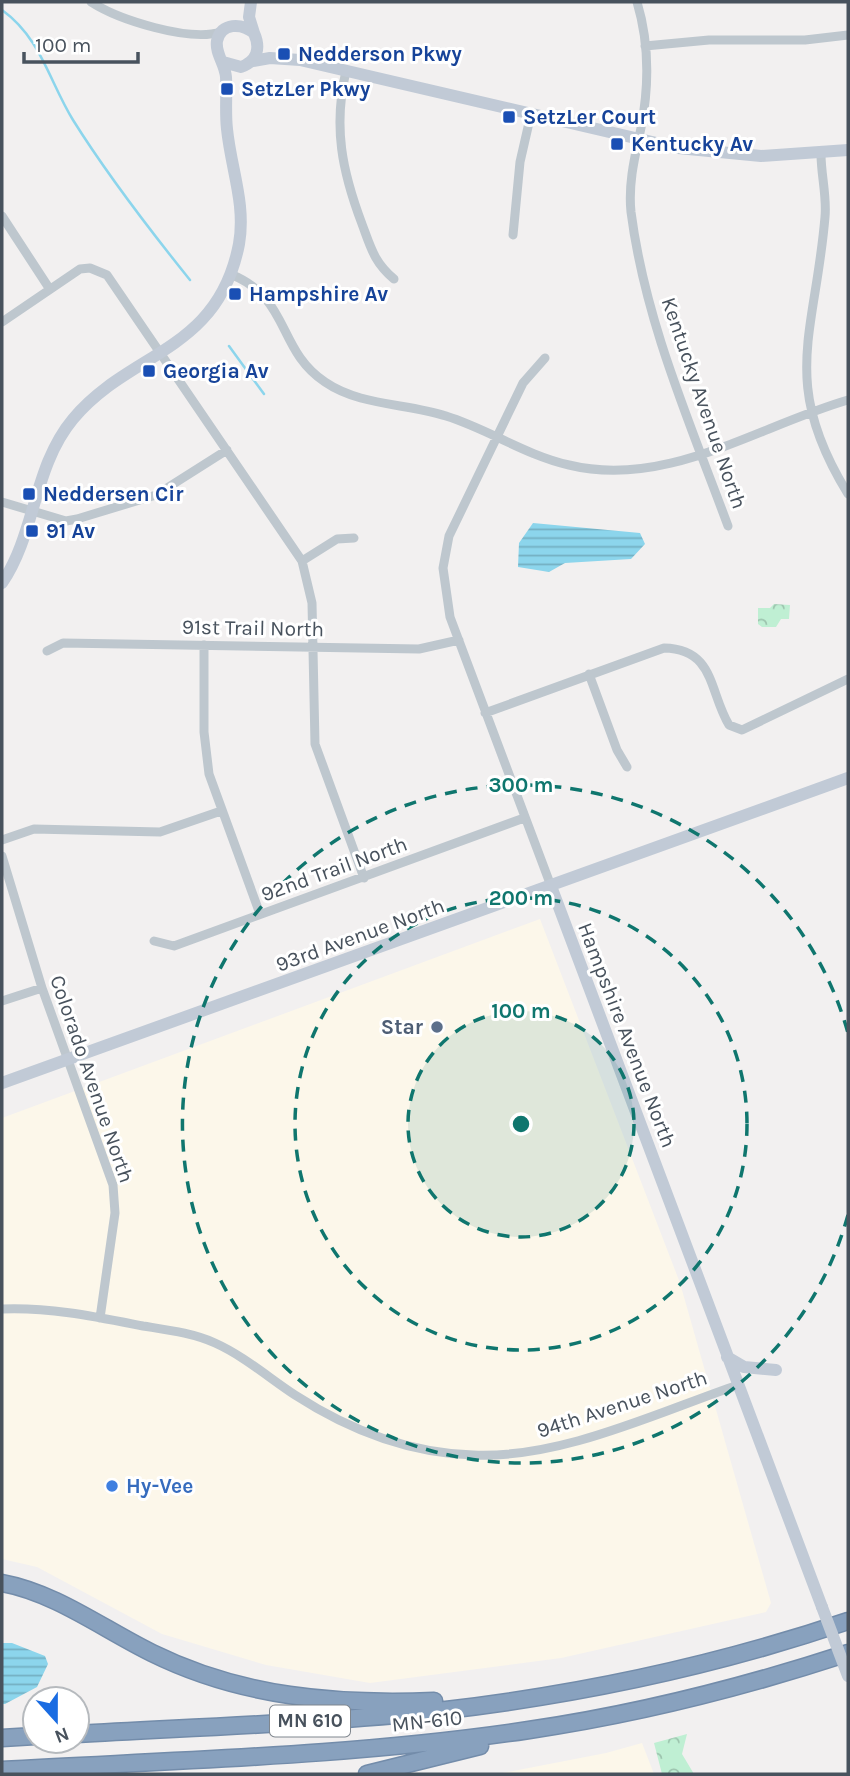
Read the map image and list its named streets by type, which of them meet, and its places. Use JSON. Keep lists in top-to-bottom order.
{
  "streets": {
    "highway": ["MN 610", "MN-610"],
    "street": [
      "Kentucky Avenue North",
      "91st Trail North",
      "92nd Trail North",
      "93rd Avenue North",
      "Hampshire Avenue North",
      "Colorado Avenue North",
      "94th Avenue North"
    ]
  },
  "crossings": [
    ["91st Trail North", "Hampshire Avenue North"],
    ["92nd Trail North", "Hampshire Avenue North"],
    ["93rd Avenue North", "Hampshire Avenue North"],
    ["93rd Avenue North", "Colorado Avenue North"],
    ["Hampshire Avenue North", "94th Avenue North"],
    ["Colorado Avenue North", "94th Avenue North"]
  ],
  "places": {
    "transit": [
      "Nedderson Pkwy",
      "SetzLer Pkwy",
      "SetzLer Court",
      "Kentucky Av",
      "Hampshire Av",
      "Georgia Av",
      "Neddersen Cir",
      "91 Av"
    ],
    "other": ["Star", "Hy-Vee"]
  },
  "scale_bar": "100 m",
  "north": "bottom",
  "rings": ["300 m", "200 m", "100 m"]
}
